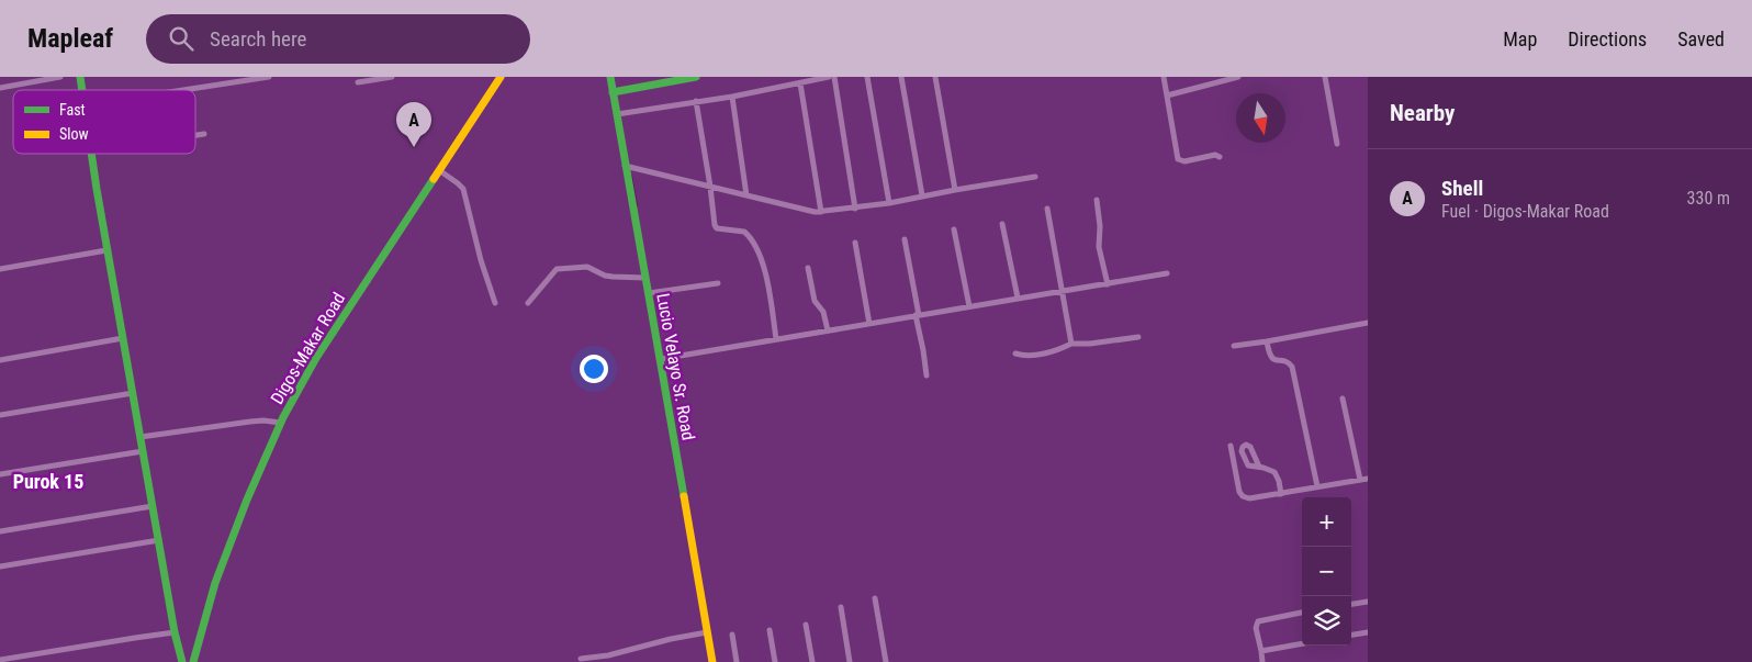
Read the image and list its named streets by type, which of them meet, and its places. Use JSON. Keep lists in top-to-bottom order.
{
  "streets": {
    "main road": ["Digos-Makar Road", "Lucio Velayo Sr. Road"]
  },
  "districts": ["Purok 15"],
  "legend": ["Fast", "Slow"],
  "north": "bottom",
  "page": {
    "header": "Mapleaf",
    "search": "Search here",
    "nav": ["Map", "Directions", "Saved"],
    "heading": "Nearby",
    "pins": "A",
    "list": [
      {
        "mark": "A",
        "name": "Shell",
        "note": "Fuel · Digos-Makar Road",
        "value": "330 m"
      }
    ],
    "map_buttons": ["+", "−"]
  }
}
